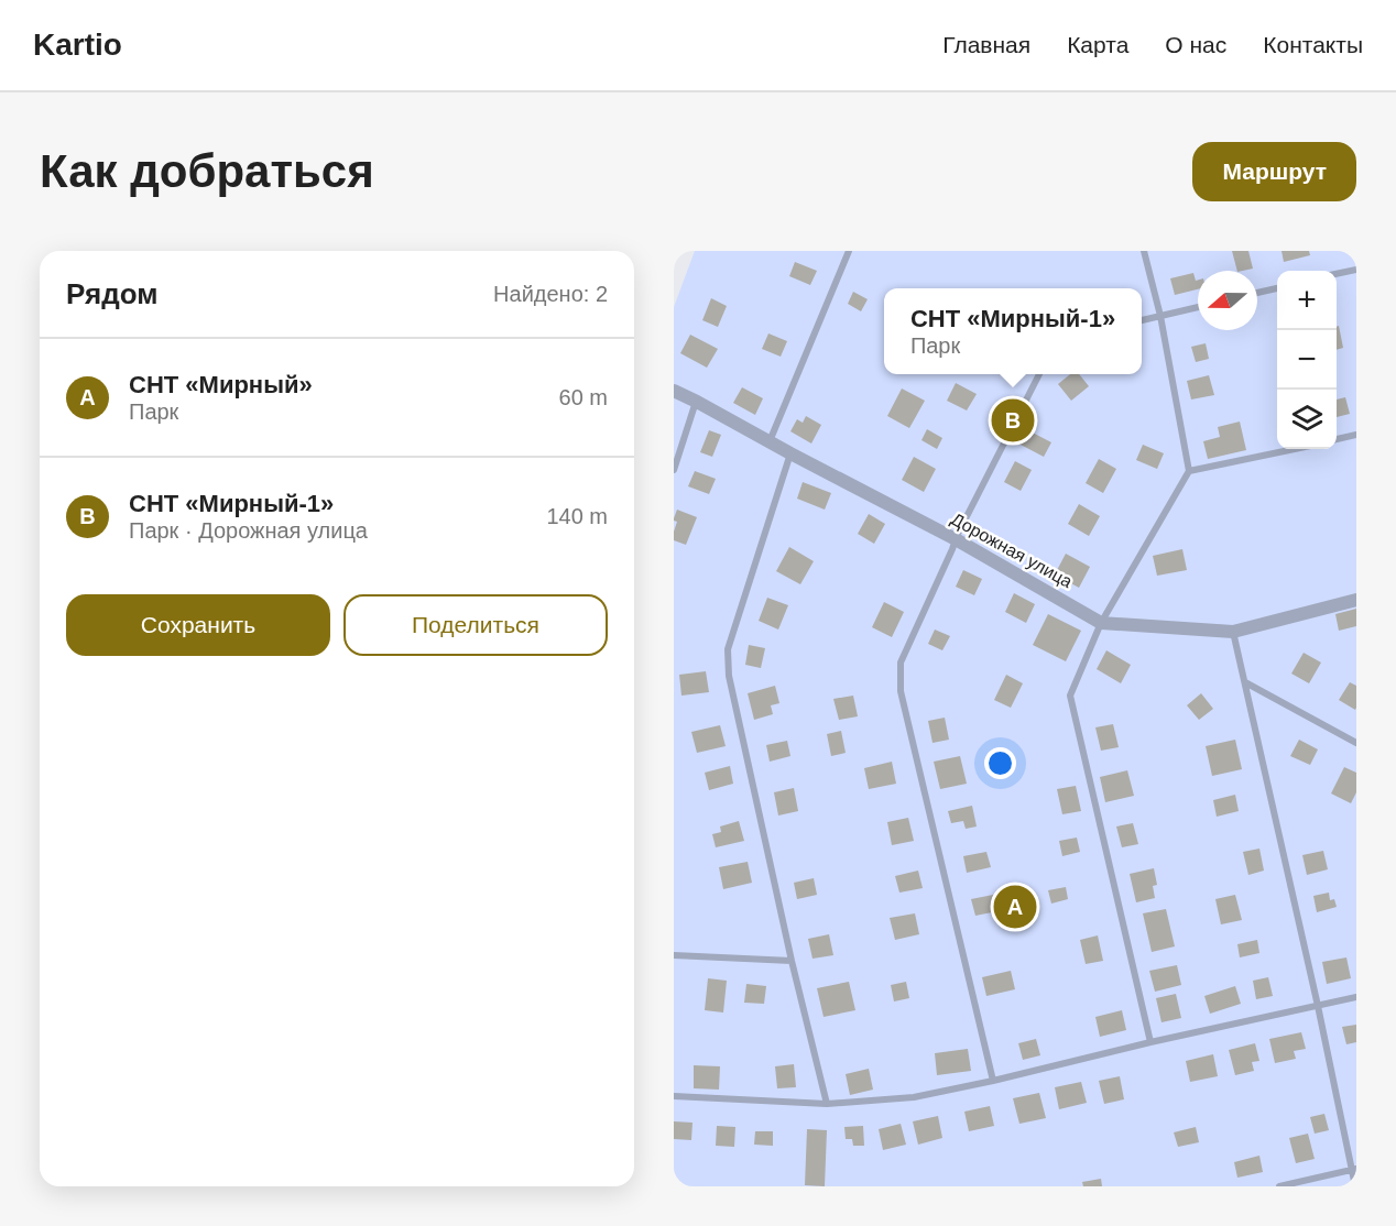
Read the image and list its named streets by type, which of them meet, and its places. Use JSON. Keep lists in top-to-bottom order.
{
  "streets": {
    "street": ["Дорожная улица"]
  },
  "north": "left",
  "page": {
    "header": "Kartio",
    "nav": [
      "Главная",
      "Карта",
      "О нас",
      "Контакты"
    ],
    "buttons": [
      "Маршрут",
      ["Сохранить", "Поделиться"]
    ],
    "title": "Как добраться",
    "heading": ["Рядом", "Найдено: 2"],
    "map_buttons": ["+", "−"],
    "popup": ["СНТ «Мирный-1»", "Парк"],
    "list": [
      {
        "mark": "A",
        "name": "СНТ «Мирный»",
        "note": "Парк",
        "value": "60 m"
      },
      {
        "mark": "B",
        "name": "СНТ «Мирный-1»",
        "note": "Парк · Дорожная улица",
        "value": "140 m"
      }
    ],
    "pins": ["B", "A"]
  }
}
